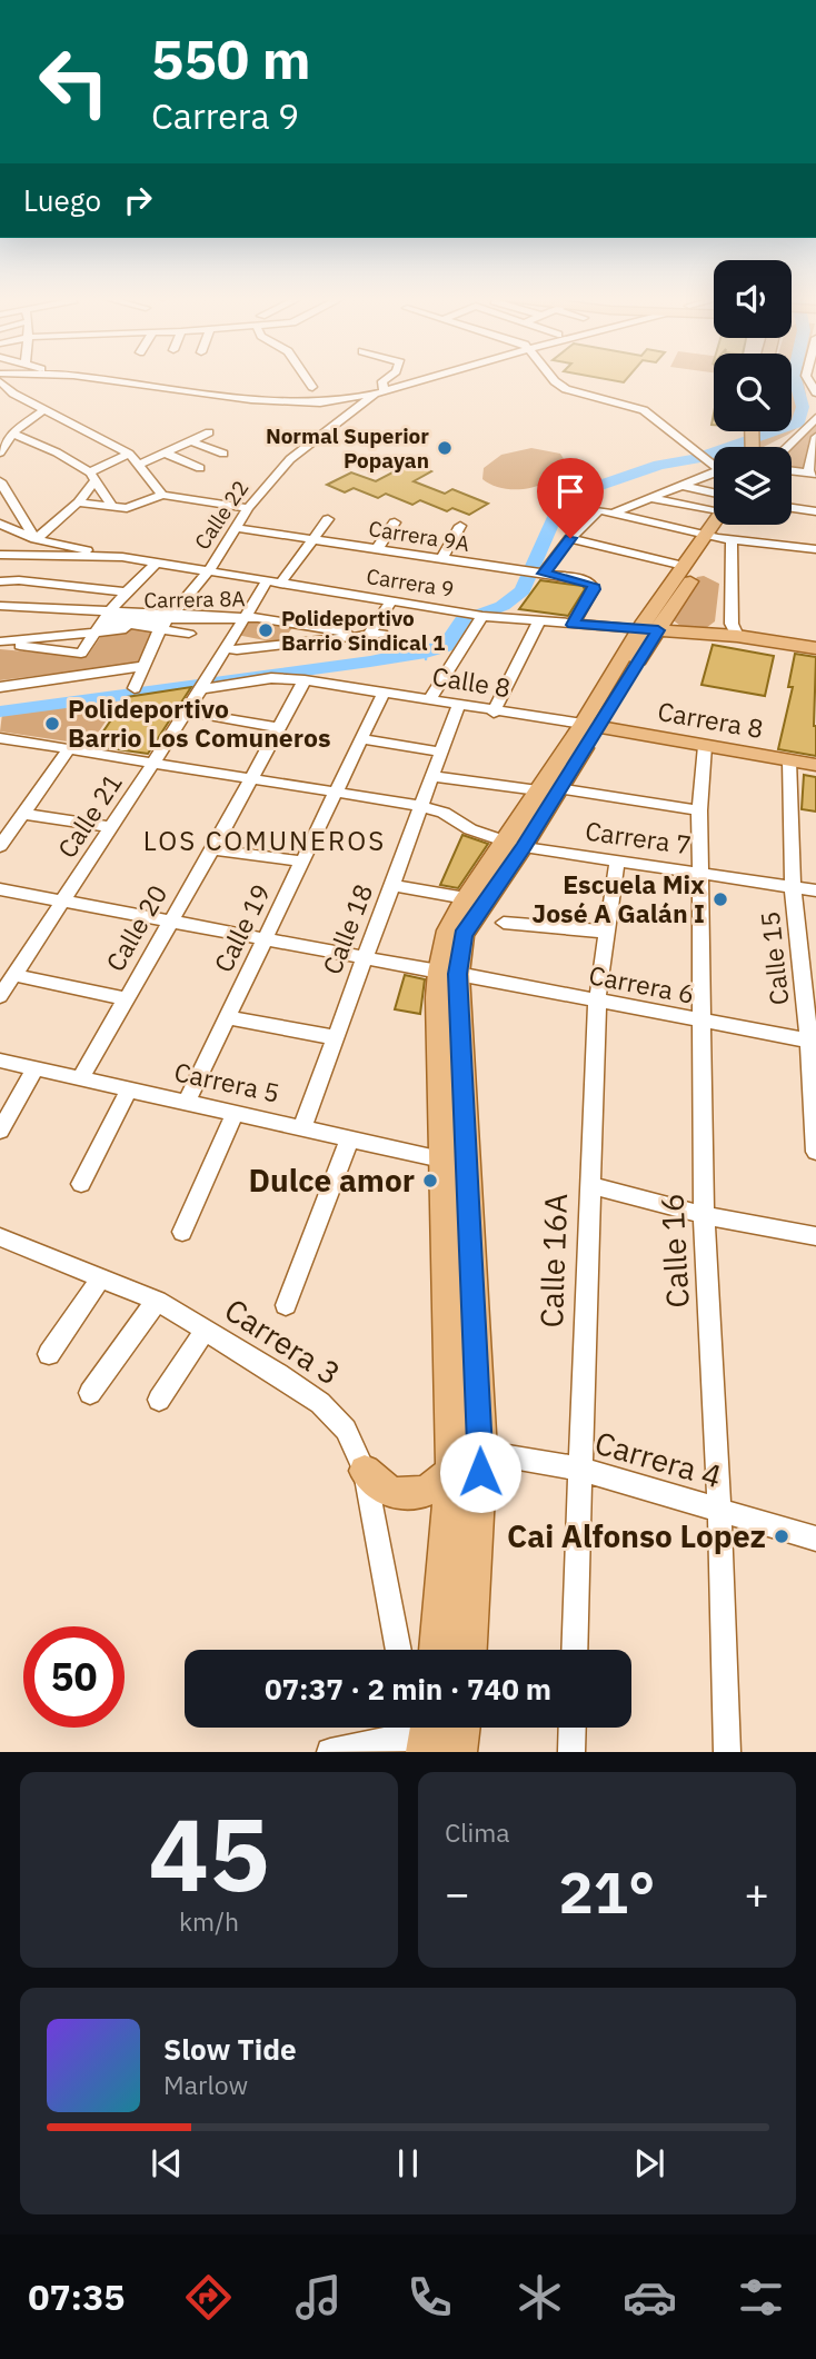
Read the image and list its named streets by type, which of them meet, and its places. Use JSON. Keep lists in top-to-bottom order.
{
  "streets": {
    "main road": ["Carrera 9", "Carrera 8"],
    "street": [
      "Calle 22",
      "Carrera 9A",
      "Carrera 8A",
      "Calle 8",
      "Calle 21",
      "Carrera 7",
      "Calle 20",
      "Calle 19",
      "Calle 18",
      "Calle 15",
      "Carrera 6",
      "Carrera 5",
      "Calle 16",
      "Calle 16A",
      "Carrera 3",
      "Carrera 4"
    ]
  },
  "crossings": [
    ["Calle 22", "Carrera 9A"],
    ["Calle 22", "Carrera 9"],
    ["Calle 22", "Carrera 8A"],
    ["Carrera 9A", "Carrera 9"],
    ["Carrera 9", "Calle 21"],
    ["Carrera 8A", "Calle 21"],
    ["Calle 8", "Carrera 8"],
    ["Calle 8", "Calle 21"],
    ["Calle 8", "Calle 20"],
    ["Calle 8", "Calle 19"],
    ["Calle 8", "Calle 18"],
    ["Carrera 8", "Calle 15"],
    ["Carrera 8", "Calle 16"],
    ["Calle 21", "Carrera 7"],
    ["Calle 21", "Carrera 6"],
    ["Carrera 7", "Calle 20"],
    ["Carrera 7", "Calle 19"],
    ["Carrera 7", "Calle 18"],
    ["Carrera 7", "Calle 15"],
    ["Carrera 7", "Calle 16"],
    ["Carrera 7", "Calle 16A"],
    ["Calle 20", "Carrera 6"],
    ["Calle 20", "Carrera 5"],
    ["Calle 19", "Carrera 6"],
    ["Calle 19", "Carrera 5"],
    ["Calle 18", "Carrera 6"],
    ["Calle 18", "Carrera 5"],
    ["Calle 15", "Carrera 6"],
    ["Carrera 6", "Calle 16"],
    ["Carrera 6", "Calle 16A"],
    ["Calle 16", "Carrera 4"],
    ["Calle 16A", "Carrera 4"]
  ],
  "districts": ["LOS COMUNEROS"],
  "places": [
    "Normal Superior Popayan",
    "Polideportivo Barrio Sindical 1",
    "Polideportivo Barrio Los Comuneros",
    "Escuela Mix José A Galán I",
    "Dulce amor",
    "Cai Alfonso Lopez"
  ],
  "page": {
    "turn": ["550 m", "Carrera 9"],
    "then": "Luego",
    "limit": "50",
    "trip": "07:37 · 2 min · 740 m",
    "tile": [
      ["45", "km/h"],
      "Clima"
    ],
    "heat": ["−", "21°", "+"],
    "song": ["Slow Tide", "Marlow"],
    "tabs": "07:35"
  }
}
